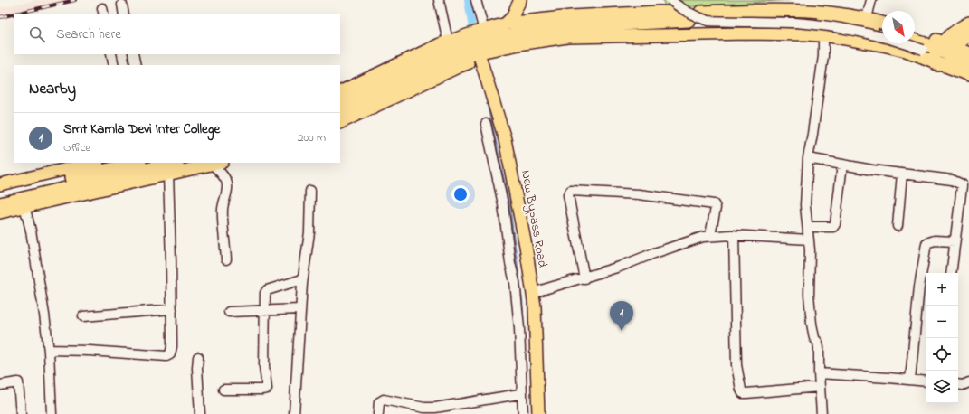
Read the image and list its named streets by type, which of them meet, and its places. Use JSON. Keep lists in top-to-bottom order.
{
  "streets": {
    "main road": ["New Bypass Road"]
  },
  "north": "bottom right",
  "page": {
    "search": "Search here",
    "heading": "Nearby",
    "list": [
      {
        "mark": "1",
        "name": "Smt Kamla Devi Inter College",
        "note": "Office",
        "value": "200 m"
      }
    ],
    "map_buttons": ["+", "−"],
    "pins": "1"
  }
}
